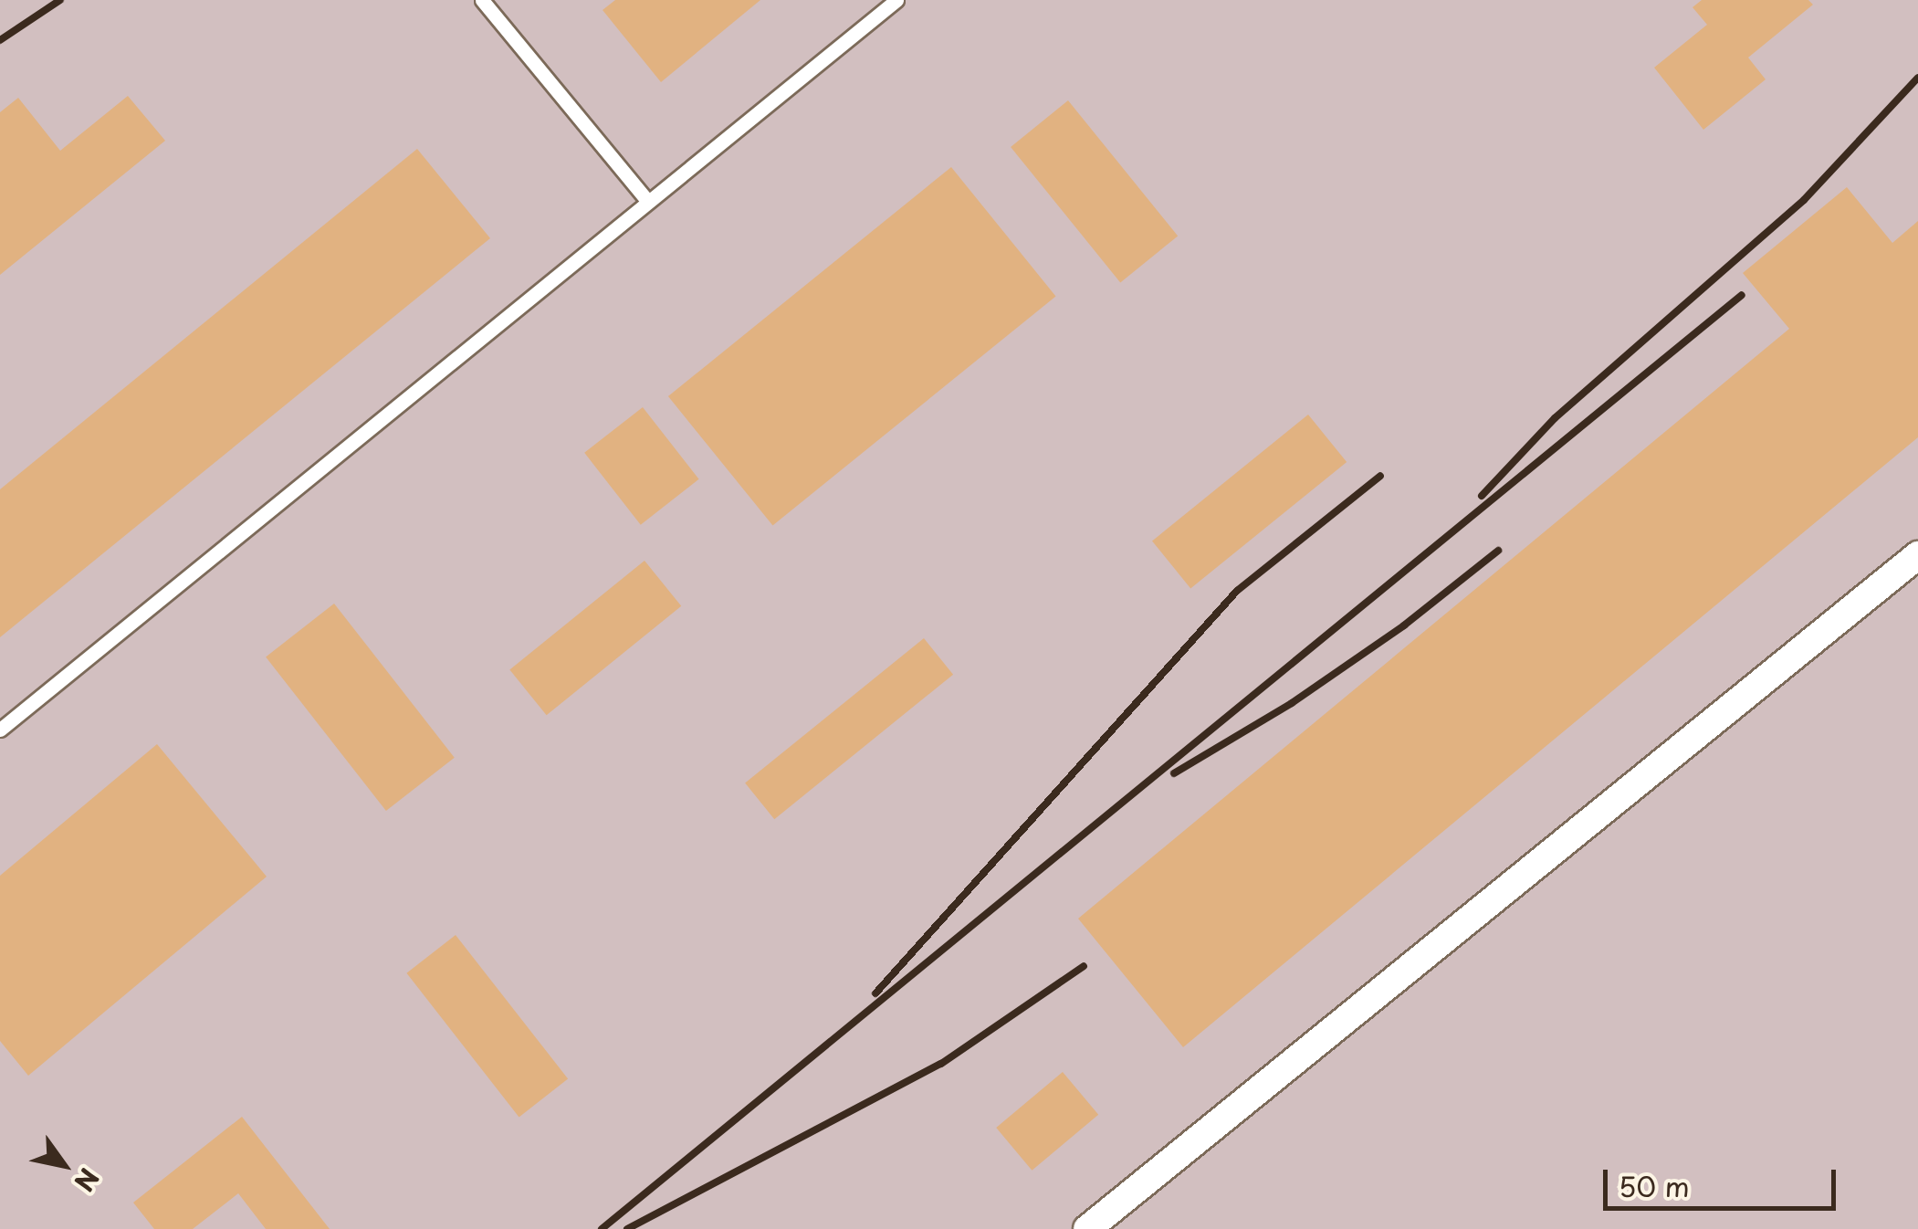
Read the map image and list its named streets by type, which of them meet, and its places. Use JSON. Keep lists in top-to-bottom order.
{
  "scale_bar": "50 m",
  "north": "bottom right"
}
